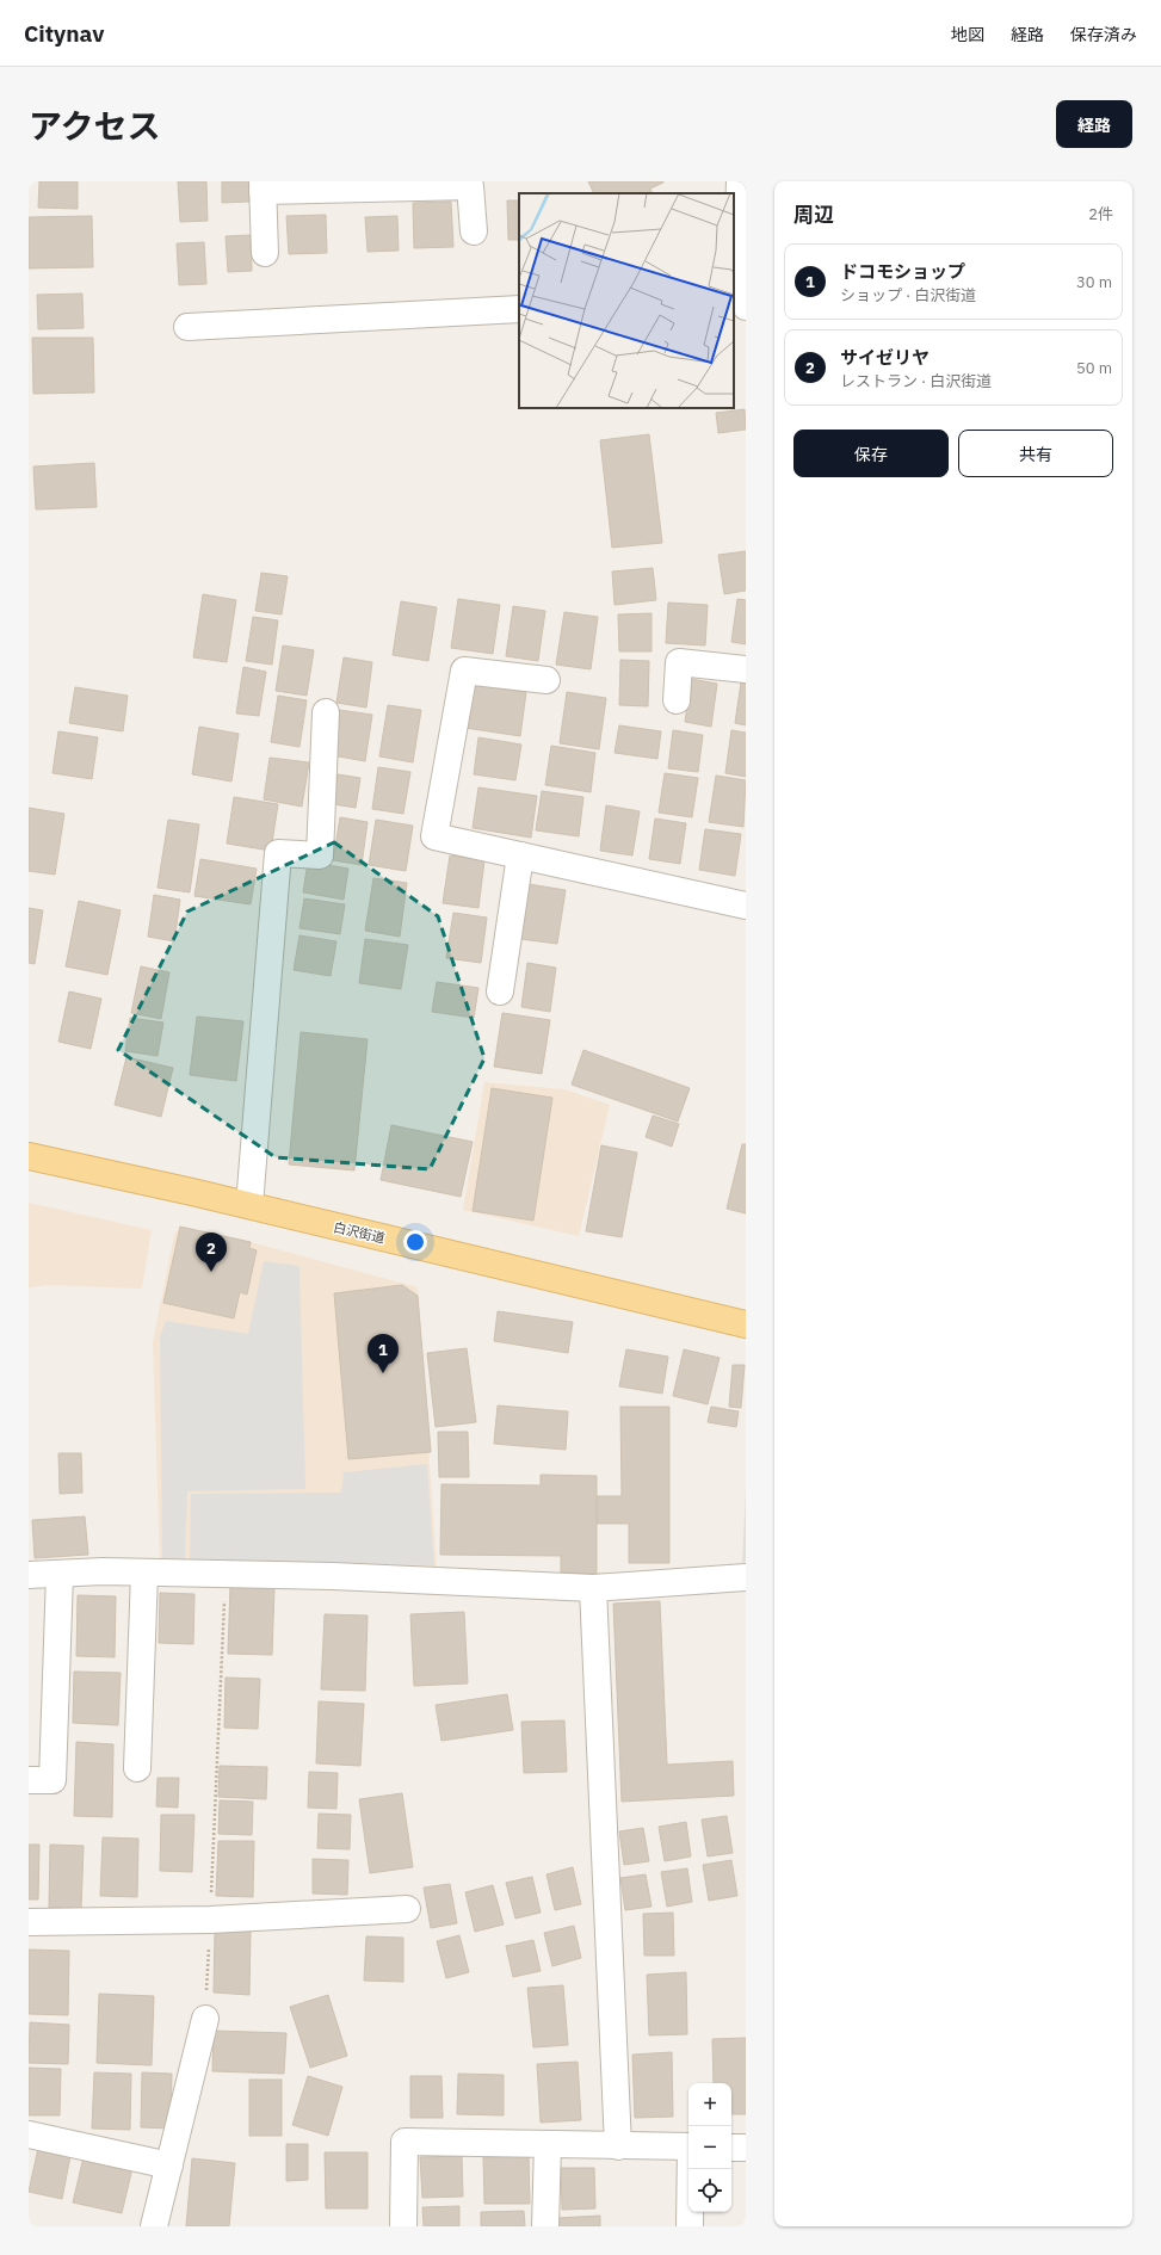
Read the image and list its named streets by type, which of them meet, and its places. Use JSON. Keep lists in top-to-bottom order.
{
  "streets": {
    "main road": ["白沢街道"]
  },
  "page": {
    "header": "Citynav",
    "nav": ["地図", "経路", "保存済み"],
    "title": "アクセス",
    "buttons": [
      "経路",
      ["保存", "共有"]
    ],
    "heading": ["周辺", "2件"],
    "list": [
      {
        "mark": "1",
        "name": "ドコモショップ",
        "note": "ショップ · 白沢街道",
        "value": "30 m"
      },
      {
        "mark": "2",
        "name": "サイゼリヤ",
        "note": "レストラン · 白沢街道",
        "value": "50 m"
      }
    ],
    "pins": ["2", "1"],
    "map_buttons": ["+", "−"]
  }
}
